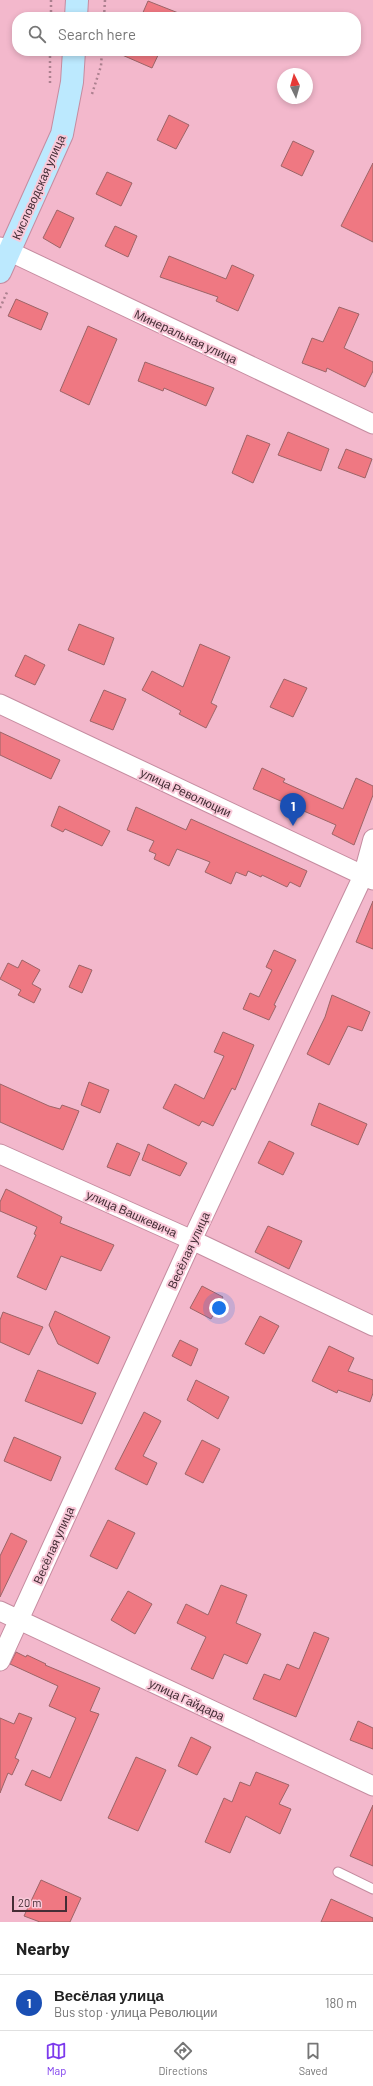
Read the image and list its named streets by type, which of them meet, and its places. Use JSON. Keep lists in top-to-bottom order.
{
  "streets": {
    "main road": ["Кисловодская улица"],
    "street": [
      "Минеральная улица",
      "улица Революции",
      "улица Вашкевича",
      "Весёлая улица",
      "улица Гайдара"
    ]
  },
  "crossings": [
    ["Кисловодская улица", "Минеральная улица"],
    ["улица Революции", "Весёлая улица"],
    ["улица Вашкевича", "Весёлая улица"],
    ["Весёлая улица", "улица Гайдара"]
  ],
  "scale_bar": "20 m",
  "north": "top",
  "page": {
    "search": "Search here",
    "pins": "1",
    "scale": "20 m",
    "heading": "Nearby",
    "list": [
      {
        "mark": "1",
        "name": "Весёлая улица",
        "note": "Bus stop · улица Революции",
        "value": "180 m"
      }
    ],
    "nav": ["Map", "Directions", "Saved"]
  }
}
